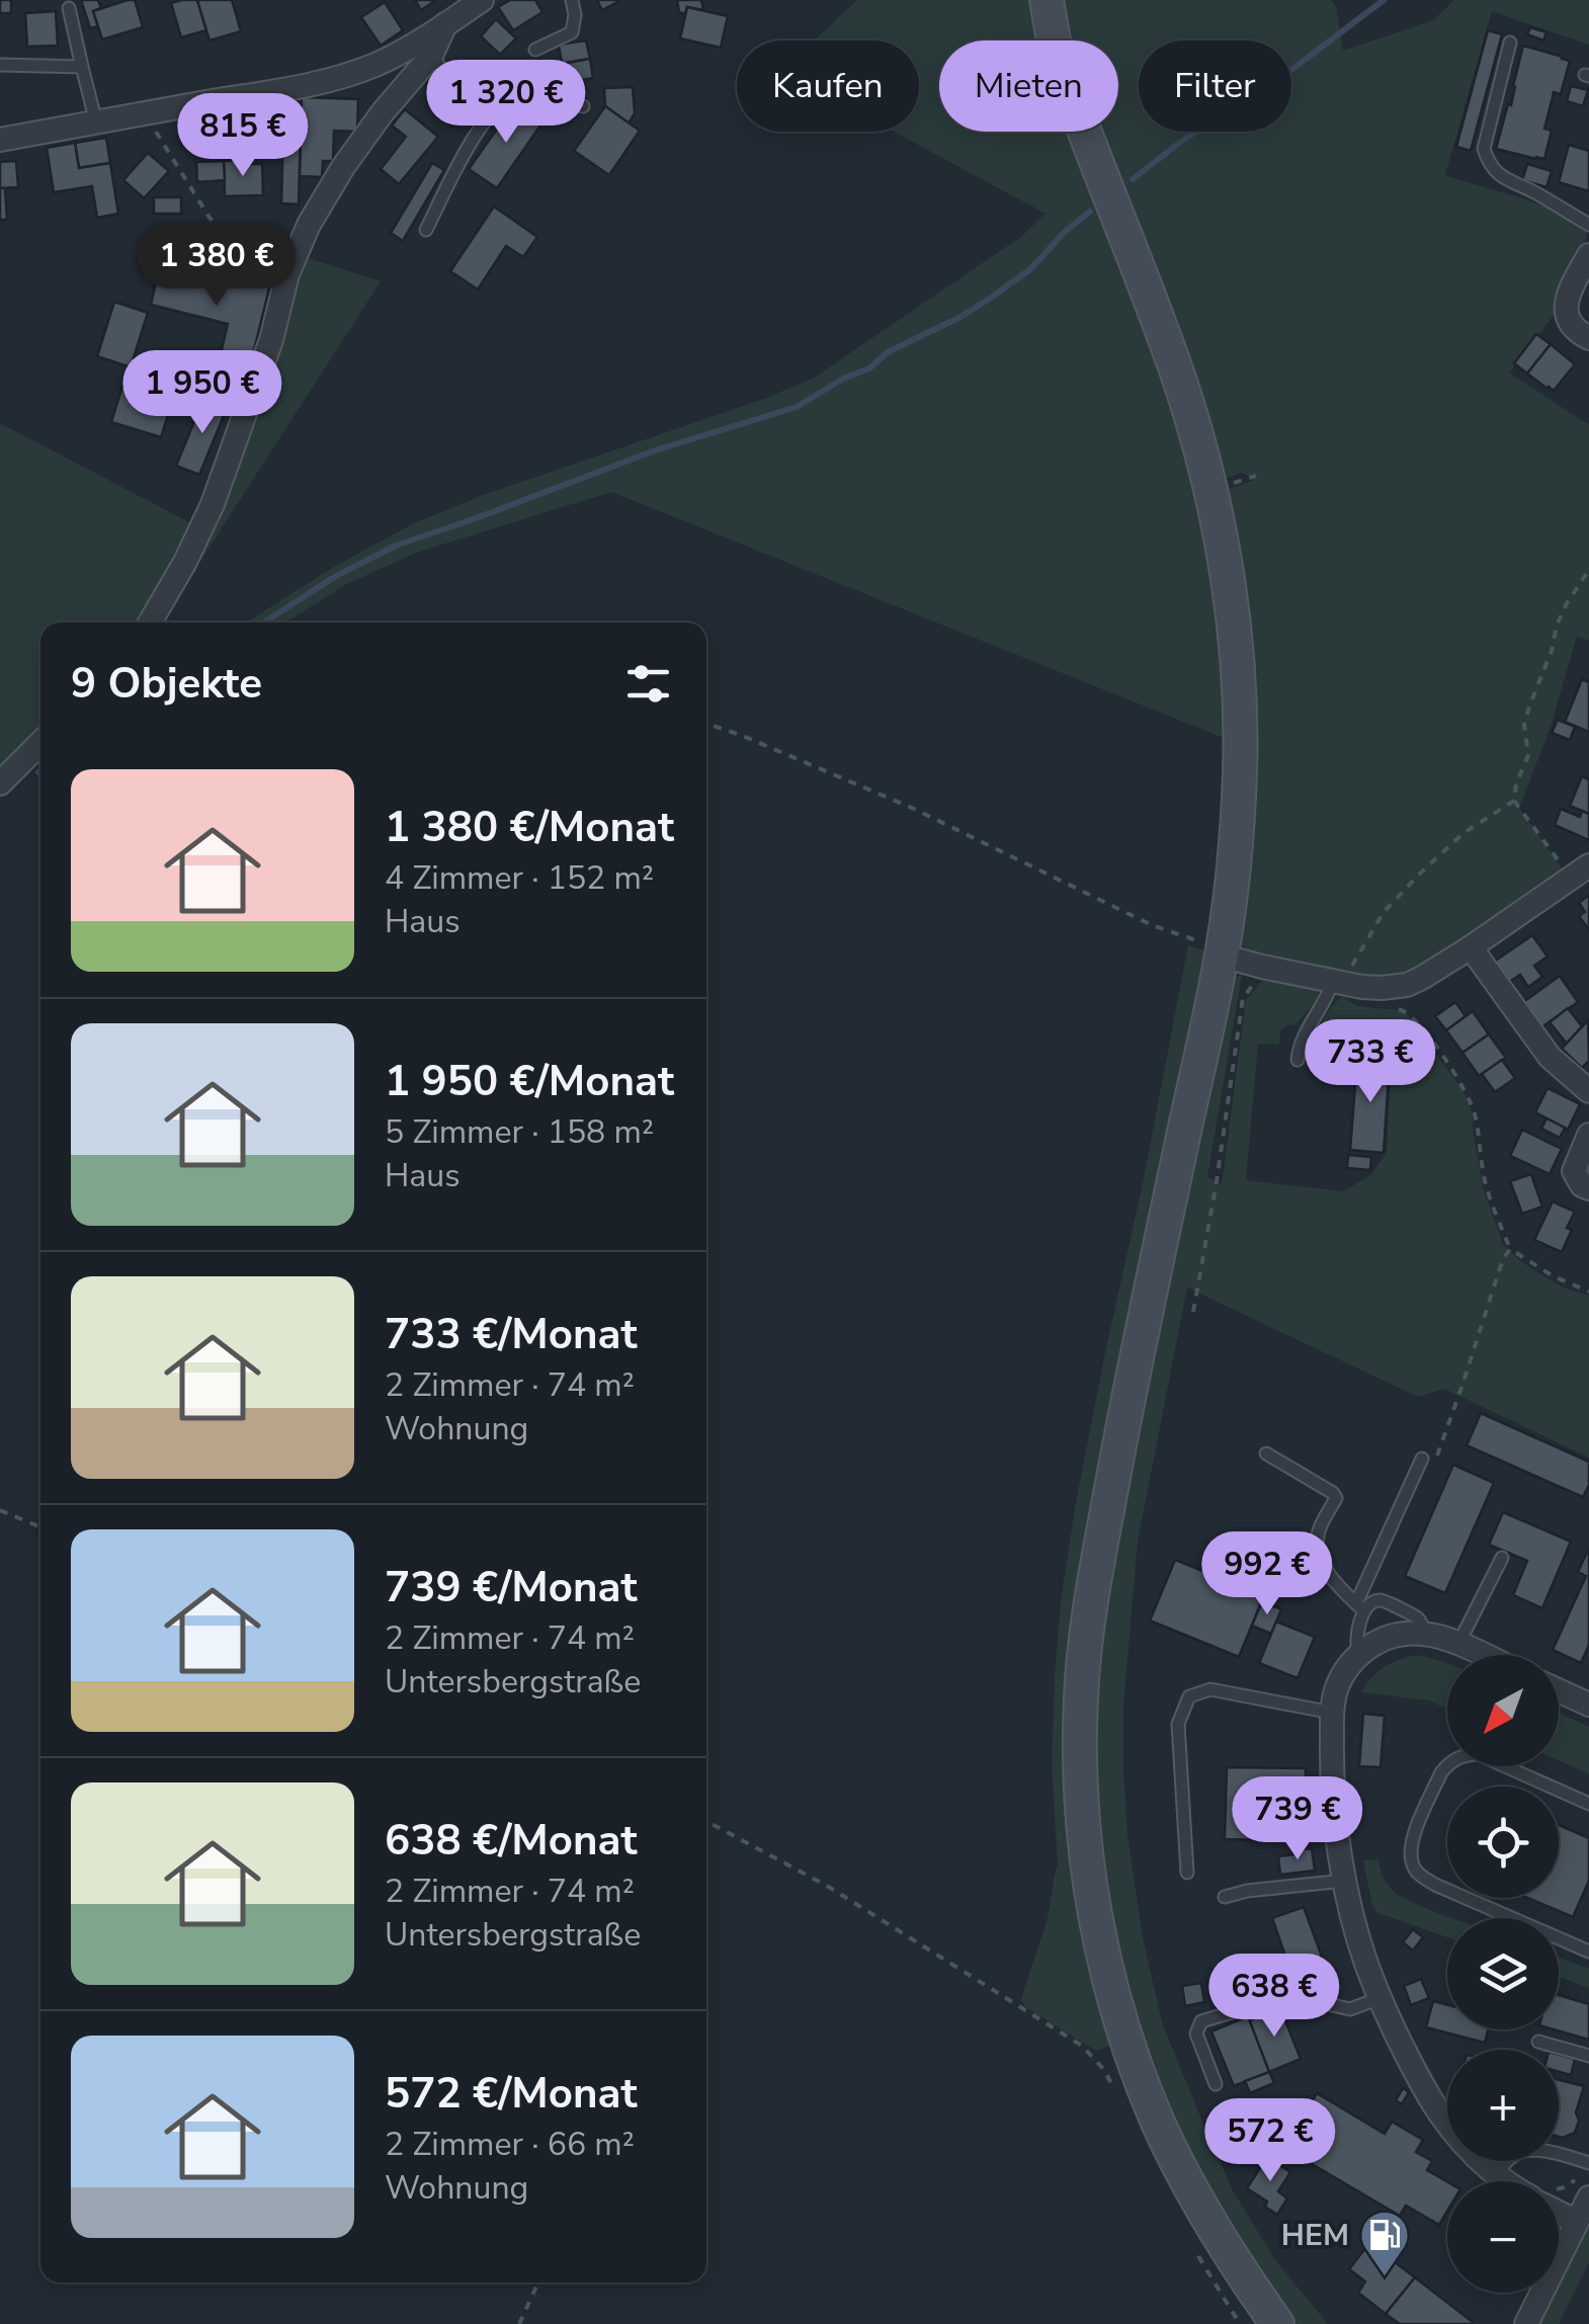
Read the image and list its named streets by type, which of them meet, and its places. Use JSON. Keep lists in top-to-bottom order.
{
  "places": {
    "fuel station": ["HEM"]
  },
  "north": "bottom left",
  "page": {
    "chip": ["Kaufen", "Mieten", "Filter"],
    "price": [
      "1 320 €",
      "815 €",
      "1 380 €",
      "1 950 €",
      "733 €",
      "992 €",
      "739 €",
      "638 €",
      "572 €"
    ],
    "heading": "9 Objekte",
    "list": [
      {
        "name": "1 380 €/Monat",
        "note": "4 Zimmer · 152 m² · Haus"
      },
      {
        "name": "1 950 €/Monat",
        "note": "5 Zimmer · 158 m² · Haus"
      },
      {
        "name": "733 €/Monat",
        "note": "2 Zimmer · 74 m² · Wohnung"
      },
      {
        "name": "739 €/Monat",
        "note": "2 Zimmer · 74 m² · Untersbergstraße"
      },
      {
        "name": "638 €/Monat",
        "note": "2 Zimmer · 74 m² · Untersbergstraße"
      },
      {
        "name": "572 €/Monat",
        "note": "2 Zimmer · 66 m² · Wohnung"
      }
    ],
    "map_buttons": ["+", "−"]
  }
}
